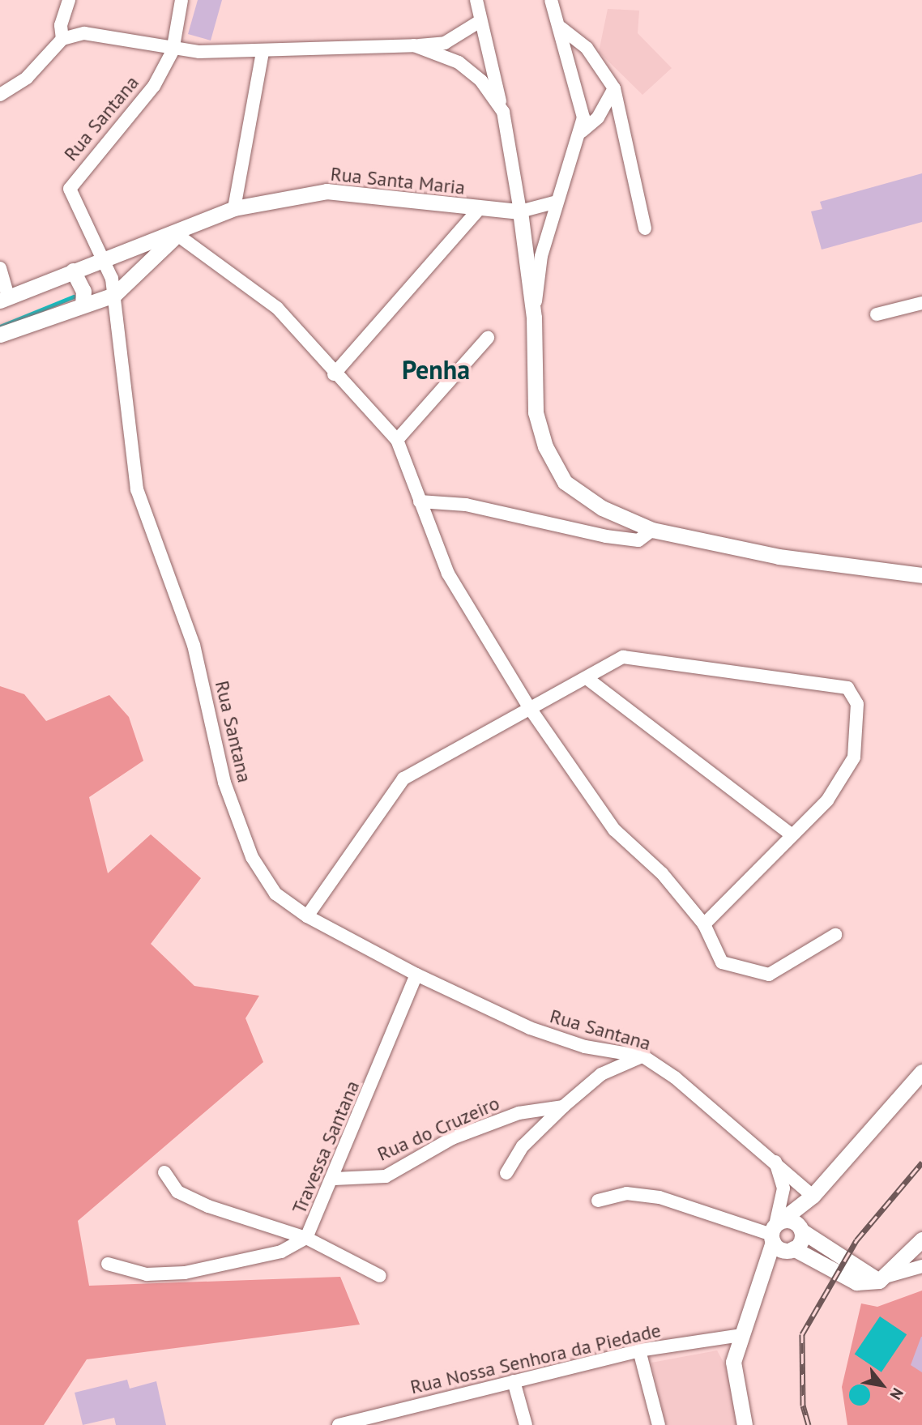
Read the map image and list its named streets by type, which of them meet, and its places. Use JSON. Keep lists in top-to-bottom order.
{
  "streets": {
    "main road": ["Rua Santa Maria"],
    "street": [
      "Rua Santana",
      "Rua do Cruzeiro",
      "Travessa Santana",
      "Rua Nossa Senhora da Piedade"
    ]
  },
  "crossings": [
    ["Rua Santana", "Travessa Santana"],
    ["Rua do Cruzeiro", "Travessa Santana"]
  ],
  "districts": ["Penha"],
  "north": "bottom right"
}
